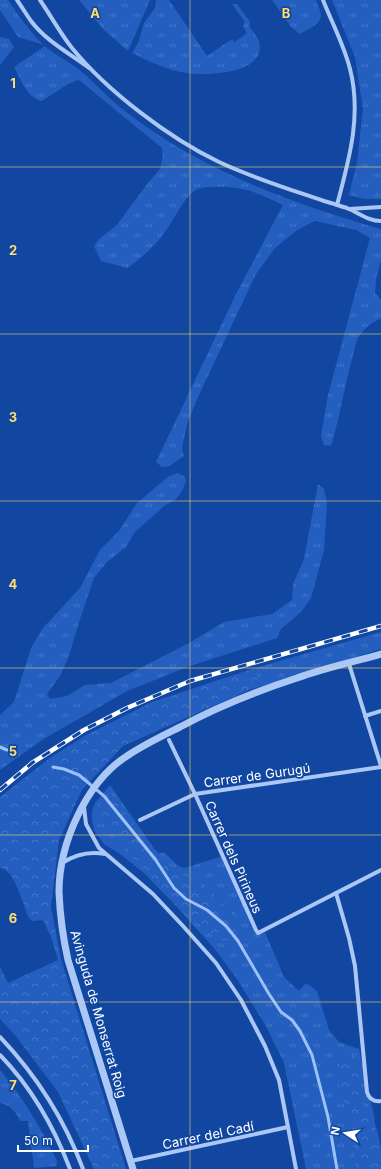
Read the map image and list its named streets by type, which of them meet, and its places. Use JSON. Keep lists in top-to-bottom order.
{
  "streets": {
    "street": [
      "Carrer de Gurugú",
      "Carrer dels Pirineus",
      "Avinguda de Monserrat Roig",
      "Carrer del Cadí"
    ]
  },
  "crossings": [
    ["Carrer de Gurugú", "Carrer dels Pirineus"],
    ["Avinguda de Monserrat Roig", "Carrer del Cadí"]
  ],
  "scale_bar": "50 m",
  "north": "left",
  "grid": {
    "columns": ["A", "B"],
    "rows": [
      "1",
      "2",
      "3",
      "4",
      "5",
      "6",
      "7"
    ]
  }
}
